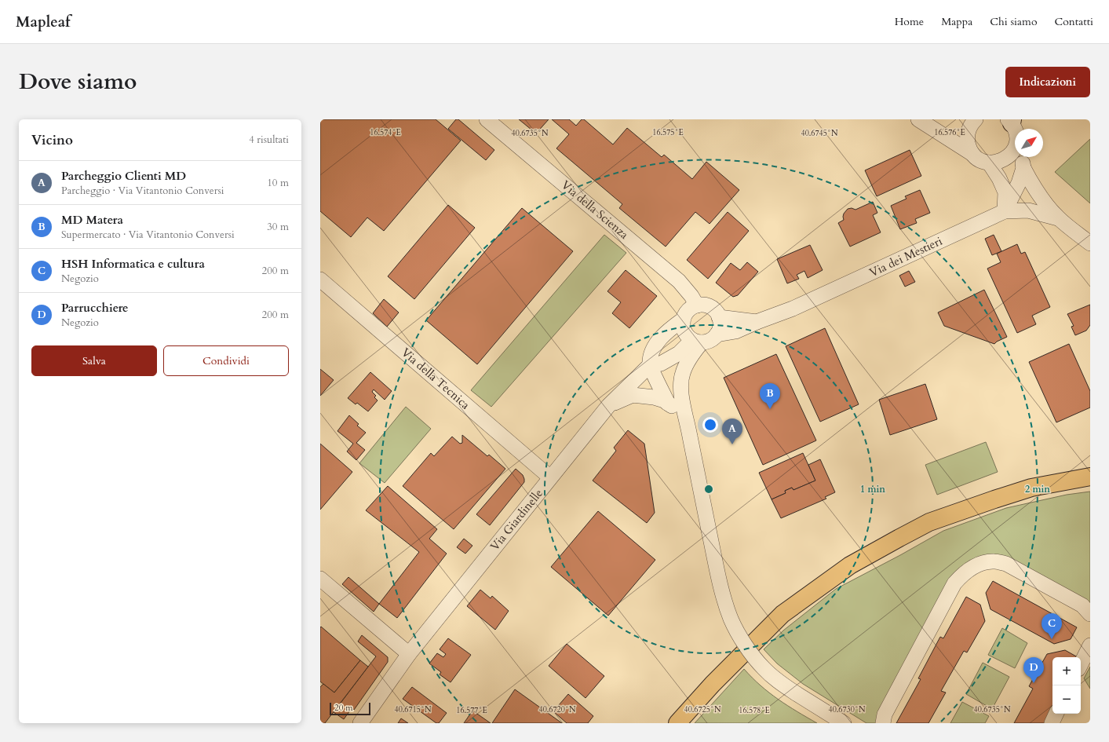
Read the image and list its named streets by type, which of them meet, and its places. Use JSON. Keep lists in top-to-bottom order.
{
  "streets": {
    "street": [
      "Via della Scienza",
      "Via dei Mestieri",
      "Via della Tecnica",
      "Via Giardinelle"
    ]
  },
  "crossings": [
    ["Via della Scienza", "Via dei Mestieri"],
    ["Via della Tecnica", "Via Giardinelle"]
  ],
  "scale_bar": "20 m",
  "north": "top right",
  "page": {
    "header": "Mapleaf",
    "nav": [
      "Home",
      "Mappa",
      "Chi siamo",
      "Contatti"
    ],
    "title": "Dove siamo",
    "buttons": [
      "Indicazioni",
      ["Salva", "Condividi"]
    ],
    "heading": ["Vicino", "4 risultati"],
    "list": [
      {
        "mark": "A",
        "name": "Parcheggio Clienti MD",
        "note": "Parcheggio · Via Vitantonio Conversi",
        "value": "10 m"
      },
      {
        "mark": "B",
        "name": "MD Matera",
        "note": "Supermercato · Via Vitantonio Conversi",
        "value": "30 m"
      },
      {
        "mark": "C",
        "name": "HSH Informatica e cultura",
        "note": "Negozio",
        "value": "200 m"
      },
      {
        "mark": "D",
        "name": "Parrucchiere",
        "note": "Negozio",
        "value": "200 m"
      }
    ],
    "pins": [
      "B",
      "A",
      "C",
      "D"
    ],
    "map_buttons": ["+", "−"],
    "scale": "20 m"
  },
  "coordinates": [
    "16.574°E",
    "16.575°E",
    "16.576°E",
    "40.6735°N",
    "40.6745°N",
    "40.6715°N",
    "40.6720°N",
    "40.6725°N",
    "40.6730°N",
    "16.577°E",
    "16.578°E"
  ],
  "rings": ["1 min", "2 min"]
}
